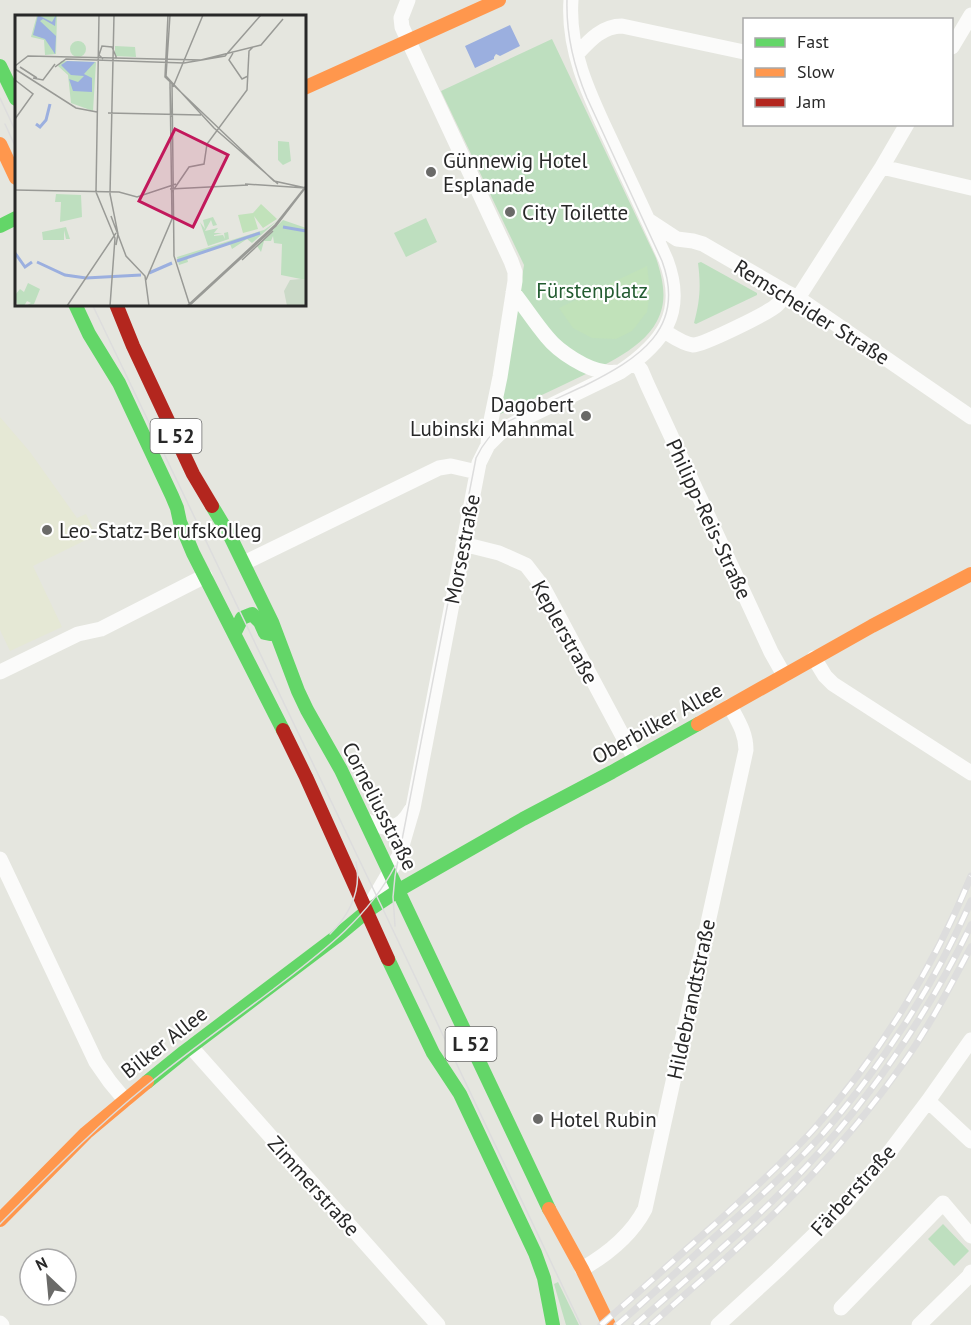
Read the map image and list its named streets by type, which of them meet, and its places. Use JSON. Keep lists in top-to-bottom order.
{
  "streets": {
    "main road": [
      "L 52",
      "Oberbilker Allee",
      "Corneliusstraße",
      "Bilker Allee"
    ],
    "street": [
      "Remscheider Straße",
      "Philipp-Reis-Straße",
      "Morsestraße",
      "Keplerstraße",
      "Hildebrandtstraße",
      "Zimmerstraße",
      "Färberstraße"
    ]
  },
  "crossings": [
    ["L 52", "Morsestraße"],
    ["L 52", "Oberbilker Allee"],
    ["L 52", "Corneliusstraße"],
    ["L 52", "Bilker Allee"],
    ["Philipp-Reis-Straße", "Oberbilker Allee"],
    ["Morsestraße", "Keplerstraße"],
    ["Morsestraße", "Oberbilker Allee"],
    ["Morsestraße", "Corneliusstraße"],
    ["Morsestraße", "Bilker Allee"],
    ["Keplerstraße", "Oberbilker Allee"],
    ["Oberbilker Allee", "Corneliusstraße"],
    ["Oberbilker Allee", "Hildebrandtstraße"],
    ["Oberbilker Allee", "Bilker Allee"],
    ["Corneliusstraße", "Hildebrandtstraße"],
    ["Bilker Allee", "Zimmerstraße"]
  ],
  "parks": ["Fürstenplatz"],
  "places": [
    "Günnewig Hotel Esplanade",
    "City Toilette",
    "Dagobert Lubinski Mahnmal",
    "Leo-Statz-Berufskolleg",
    "Hotel Rubin"
  ],
  "legend": ["Fast", "Slow", "Jam"],
  "north": "top left"
}
